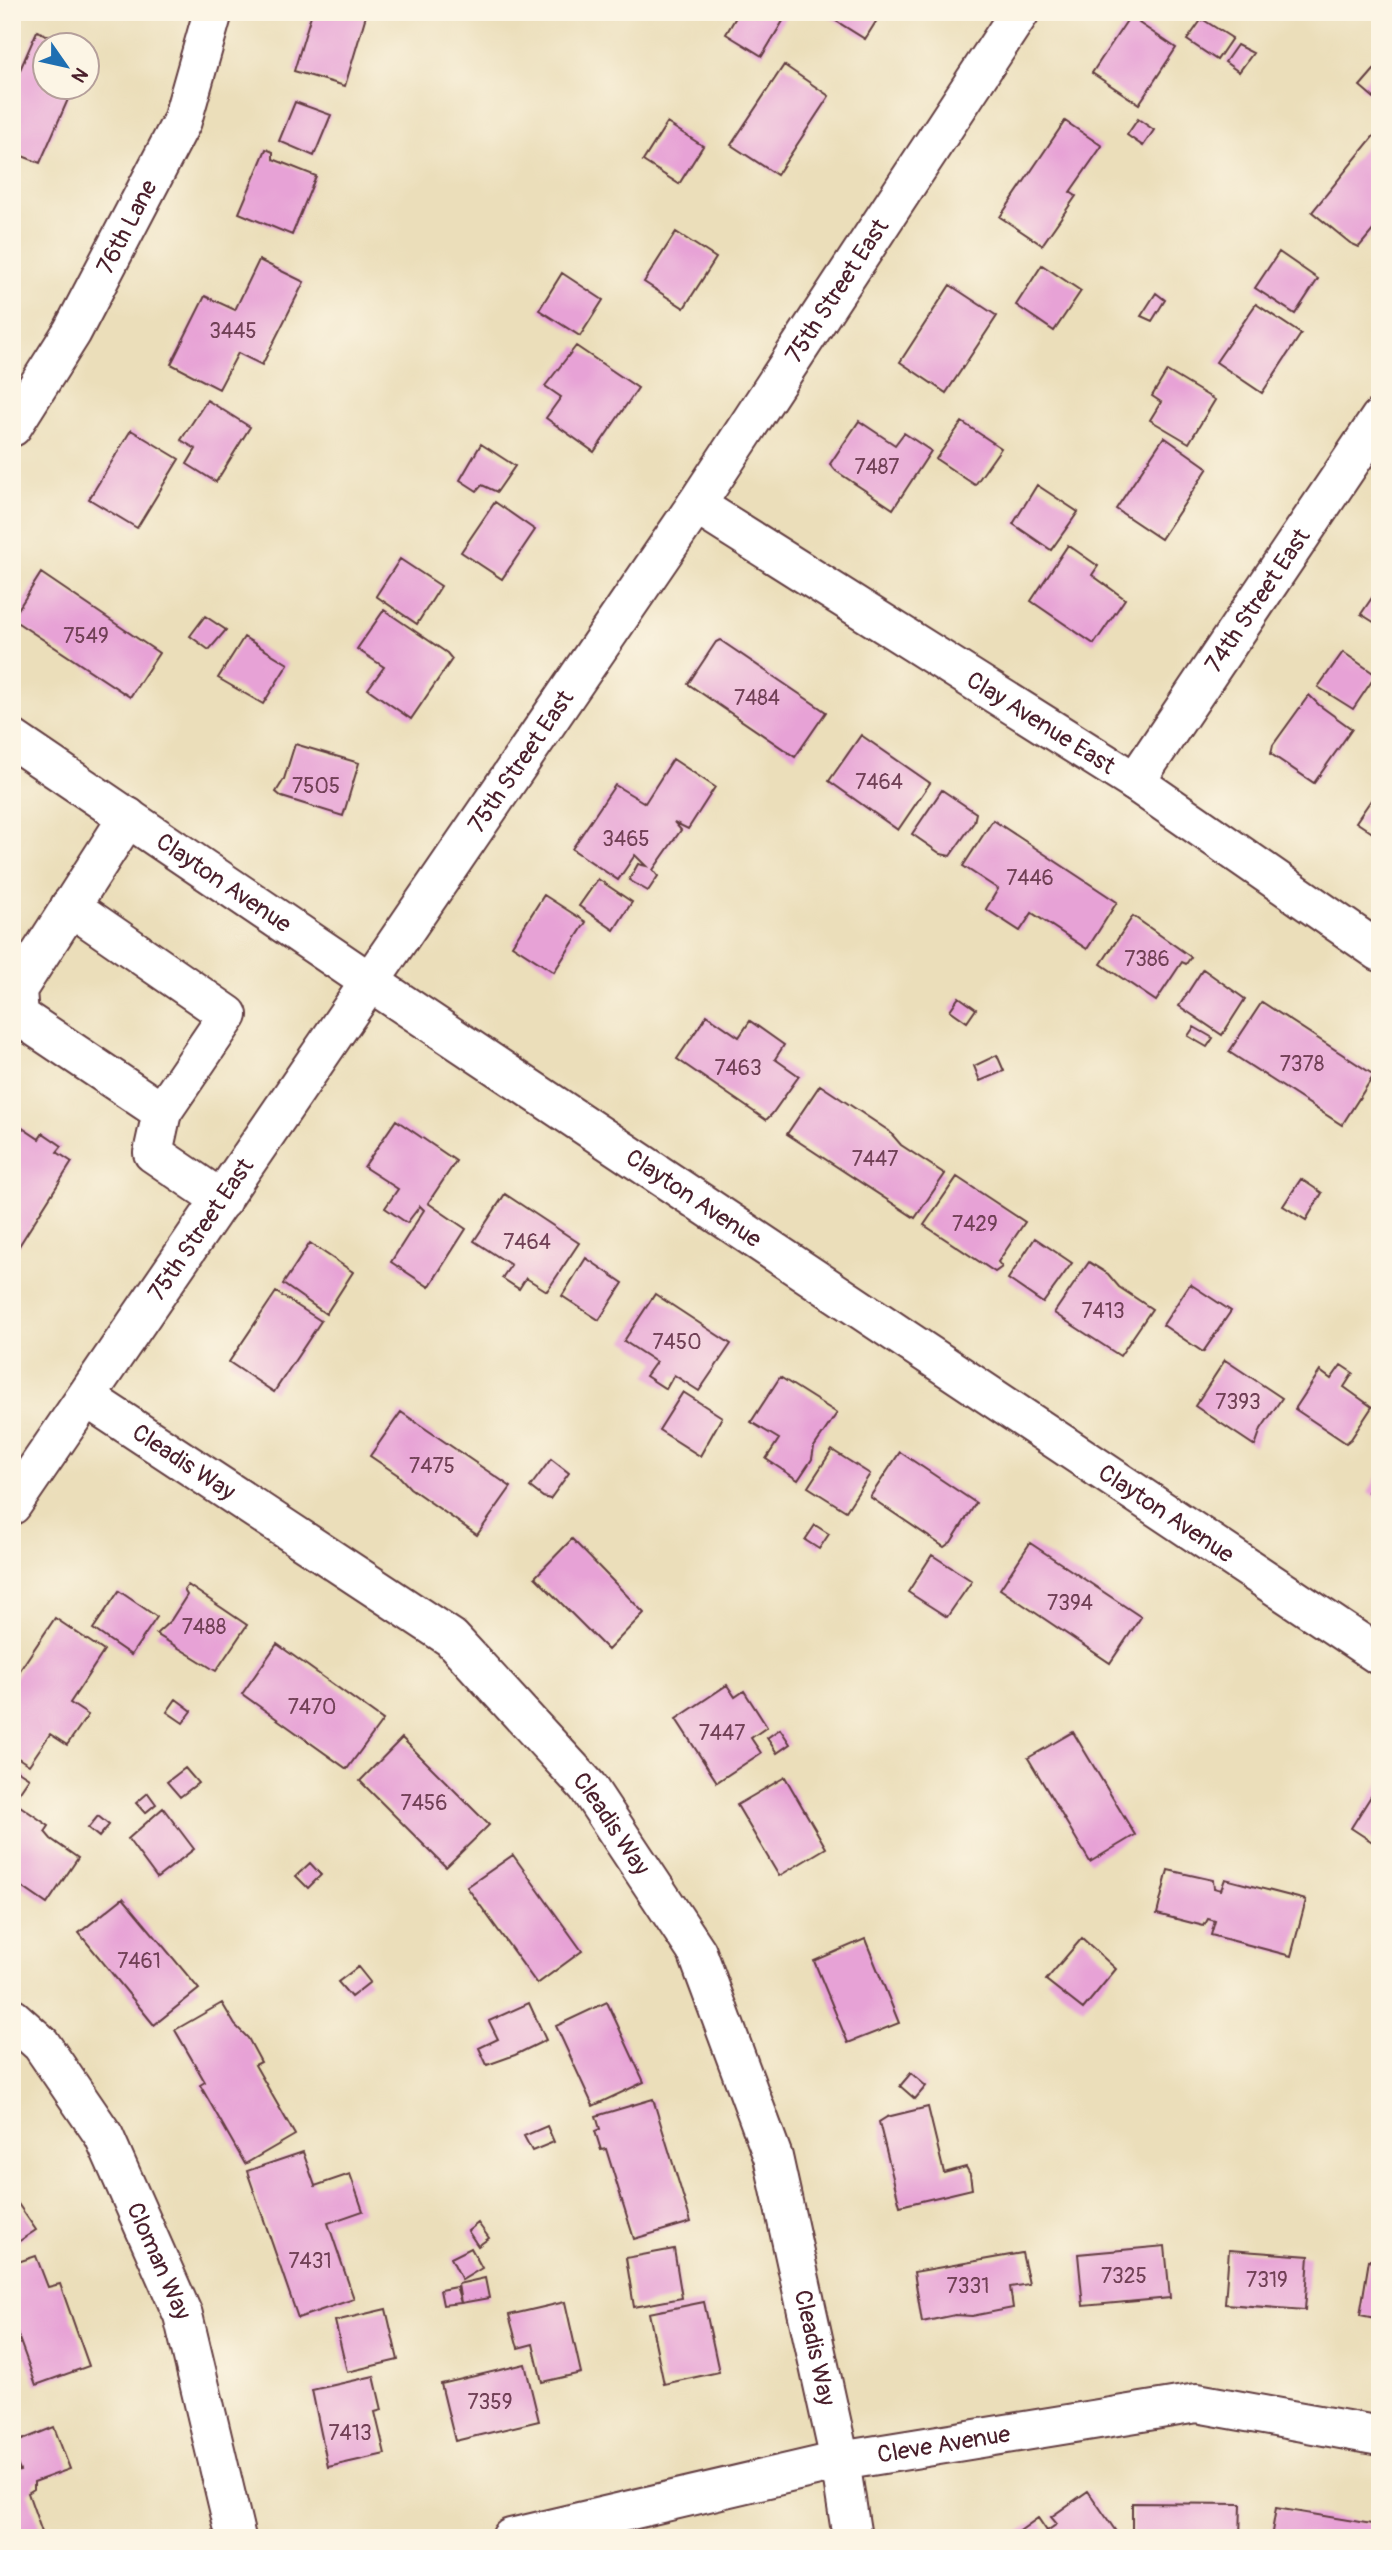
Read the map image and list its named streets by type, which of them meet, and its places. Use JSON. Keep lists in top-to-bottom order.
{
  "streets": {
    "street": [
      "76th Lane",
      "75th Street East",
      "74th Street East",
      "Clay Avenue East",
      "Clayton Avenue",
      "Cleadis Way",
      "Cloman Way",
      "Cleve Avenue"
    ]
  },
  "crossings": [
    ["75th Street East", "Clay Avenue East"],
    ["75th Street East", "Clayton Avenue"],
    ["75th Street East", "Cleadis Way"],
    ["74th Street East", "Clay Avenue East"],
    ["Cleadis Way", "Cleve Avenue"]
  ],
  "house_numbers": [
    "3445",
    "7487",
    "7549",
    "7484",
    "7464",
    "7505",
    "3465",
    "7446",
    "7386",
    "7378",
    "7463",
    "7447",
    "7429",
    "7464",
    "7413",
    "7450",
    "7393",
    "7475",
    "7394",
    "7488",
    "7470",
    "7447",
    "7456",
    "7461",
    "7431",
    "7325",
    "7319",
    "7331",
    "7359",
    "7413"
  ],
  "north": "bottom right"
}
